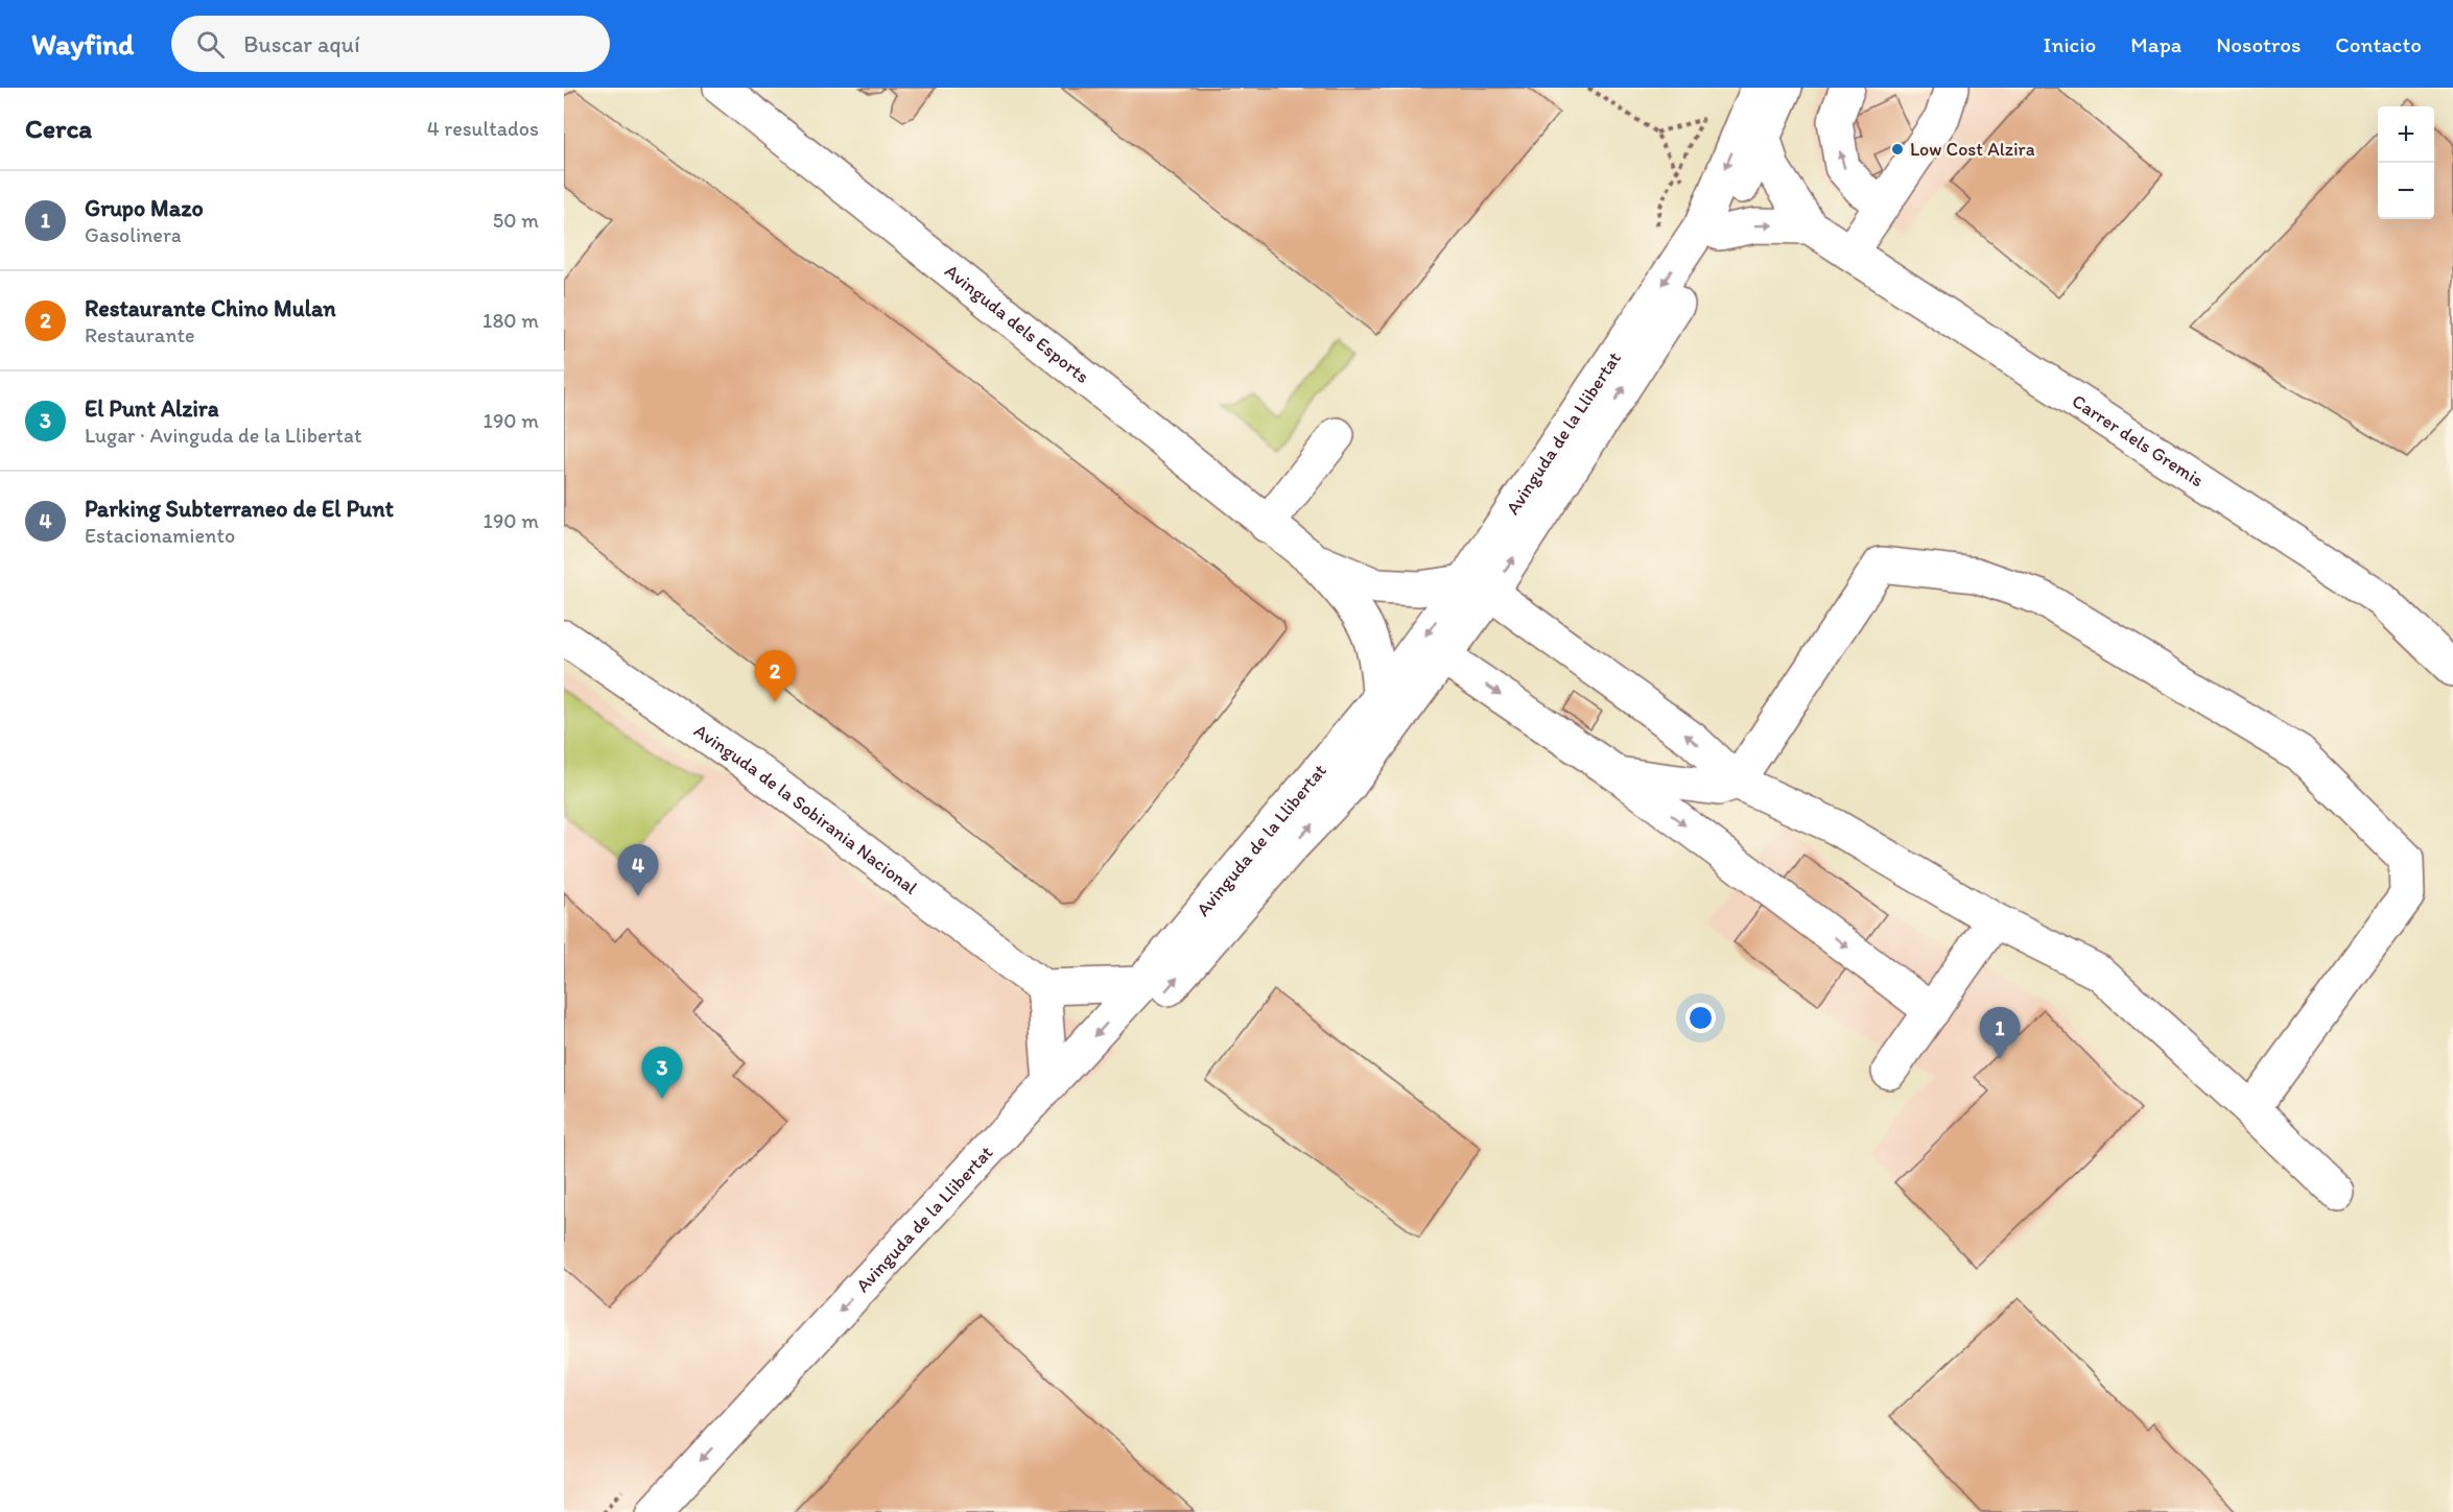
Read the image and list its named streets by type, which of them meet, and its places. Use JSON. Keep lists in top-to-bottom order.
{
  "streets": {
    "main road": [
      "Avinguda dels Esports",
      "Avinguda de la Llibertat",
      "Carrer dels Gremis",
      "Avinguda de la Sobirania Nacional"
    ]
  },
  "crossings": [
    ["Avinguda dels Esports", "Avinguda de la Llibertat"],
    ["Avinguda de la Llibertat", "Carrer dels Gremis"]
  ],
  "places": ["Low Cost Alzira"],
  "page": {
    "header": "Wayfind",
    "search": "Buscar aquí",
    "nav": [
      "Inicio",
      "Mapa",
      "Nosotros",
      "Contacto"
    ],
    "heading": ["Cerca", "4 resultados"],
    "map_buttons": ["+", "−"],
    "list": [
      {
        "mark": "1",
        "name": "Grupo Mazo",
        "note": "Gasolinera",
        "value": "50 m"
      },
      {
        "mark": "2",
        "name": "Restaurante Chino Mulan",
        "note": "Restaurante",
        "value": "180 m"
      },
      {
        "mark": "3",
        "name": "El Punt Alzira",
        "note": "Lugar · Avinguda de la Llibertat",
        "value": "190 m"
      },
      {
        "mark": "4",
        "name": "Parking Subterraneo de El Punt",
        "note": "Estacionamiento",
        "value": "190 m"
      }
    ],
    "pins": [
      "2",
      "4",
      "1",
      "3"
    ]
  }
}
